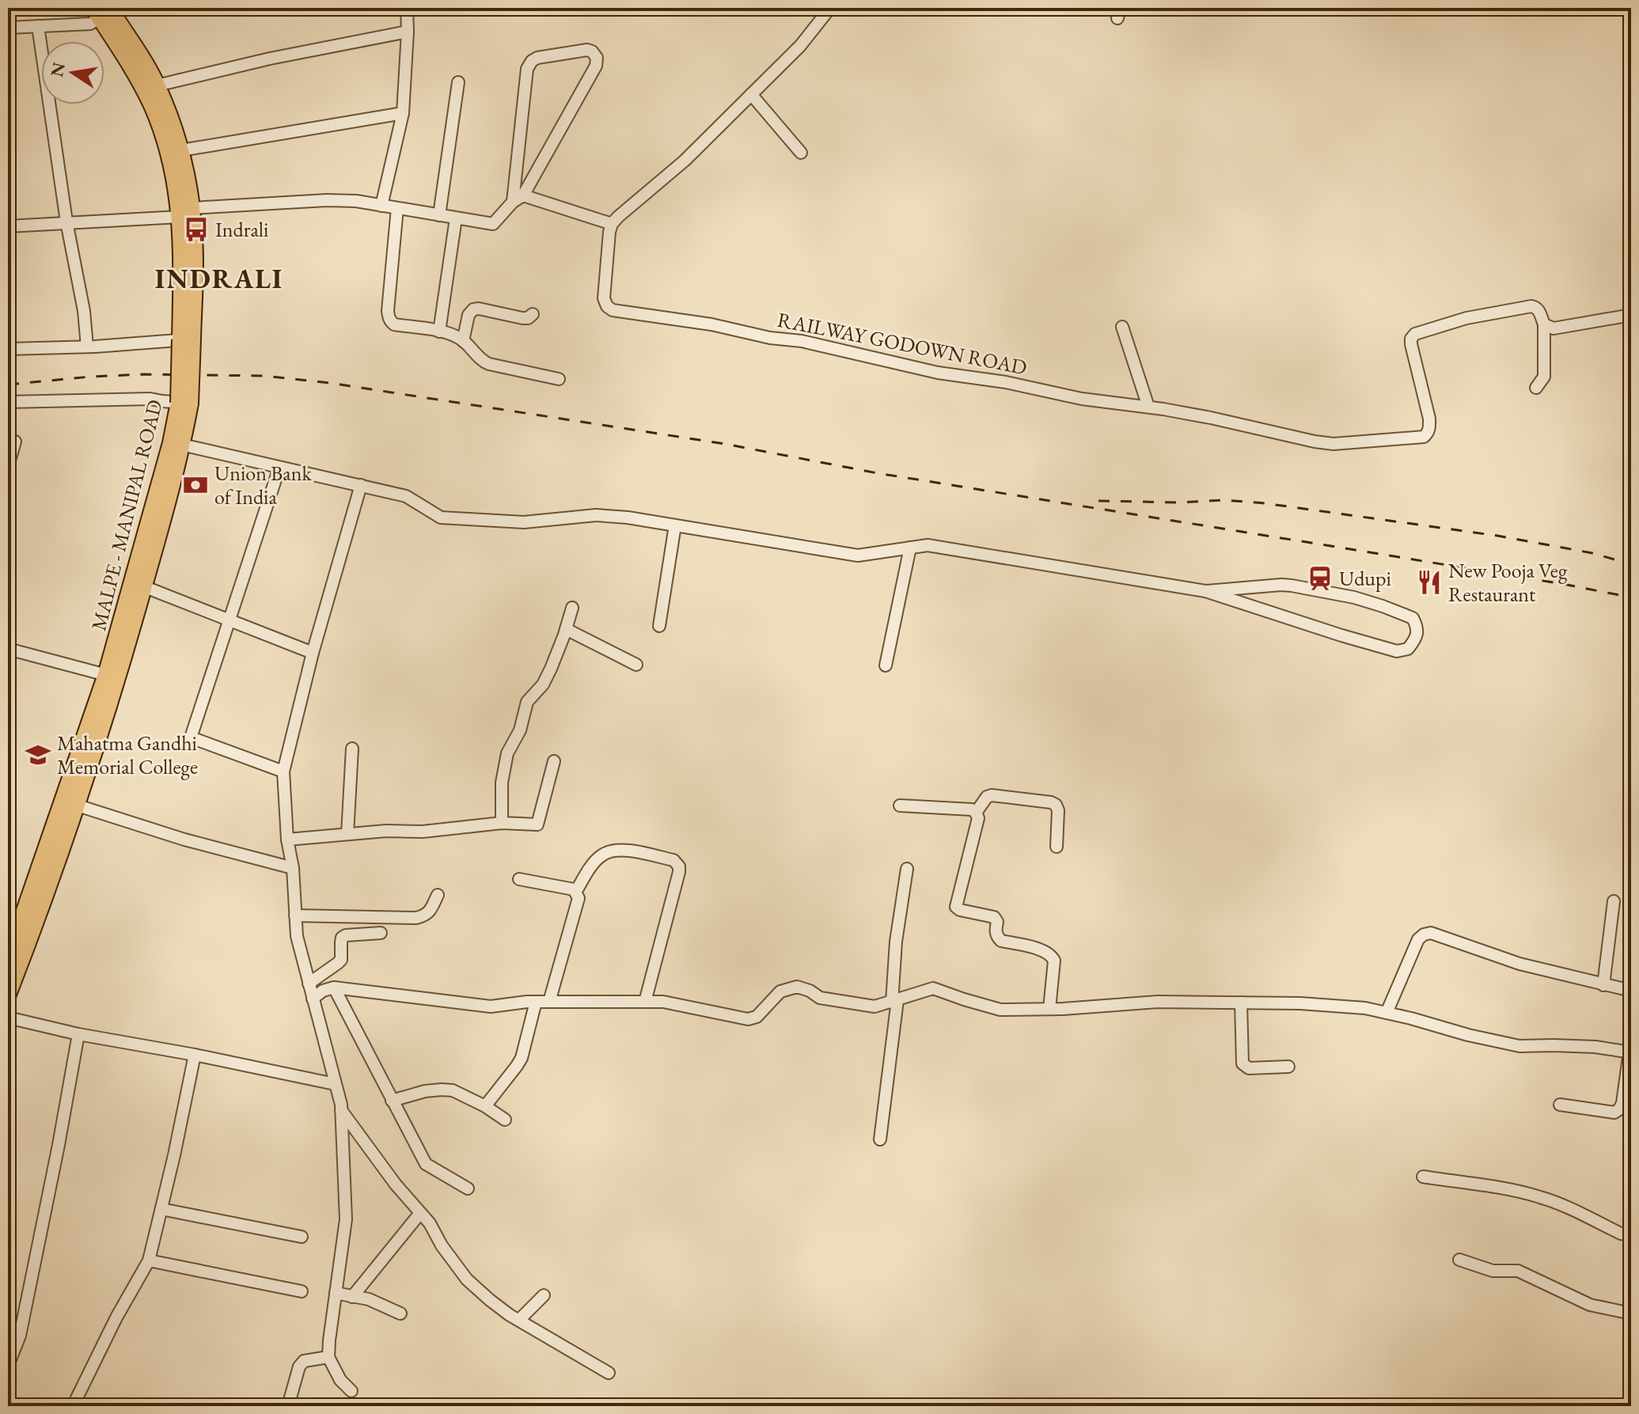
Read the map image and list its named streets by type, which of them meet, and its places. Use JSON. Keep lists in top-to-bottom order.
{
  "streets": {
    "highway": ["MALPE - MANIPAL ROAD"],
    "street": ["RAILWAY GODOWN ROAD"]
  },
  "districts": ["INDRALI"],
  "places": {
    "bus stop": ["Indrali"],
    "bank": ["Union Bank of India"],
    "station": ["Udupi"],
    "restaurant": ["New Pooja Veg Restaurant"],
    "school or university": ["Mahatma Gandhi Memorial College"]
  },
  "north": "left"
}
